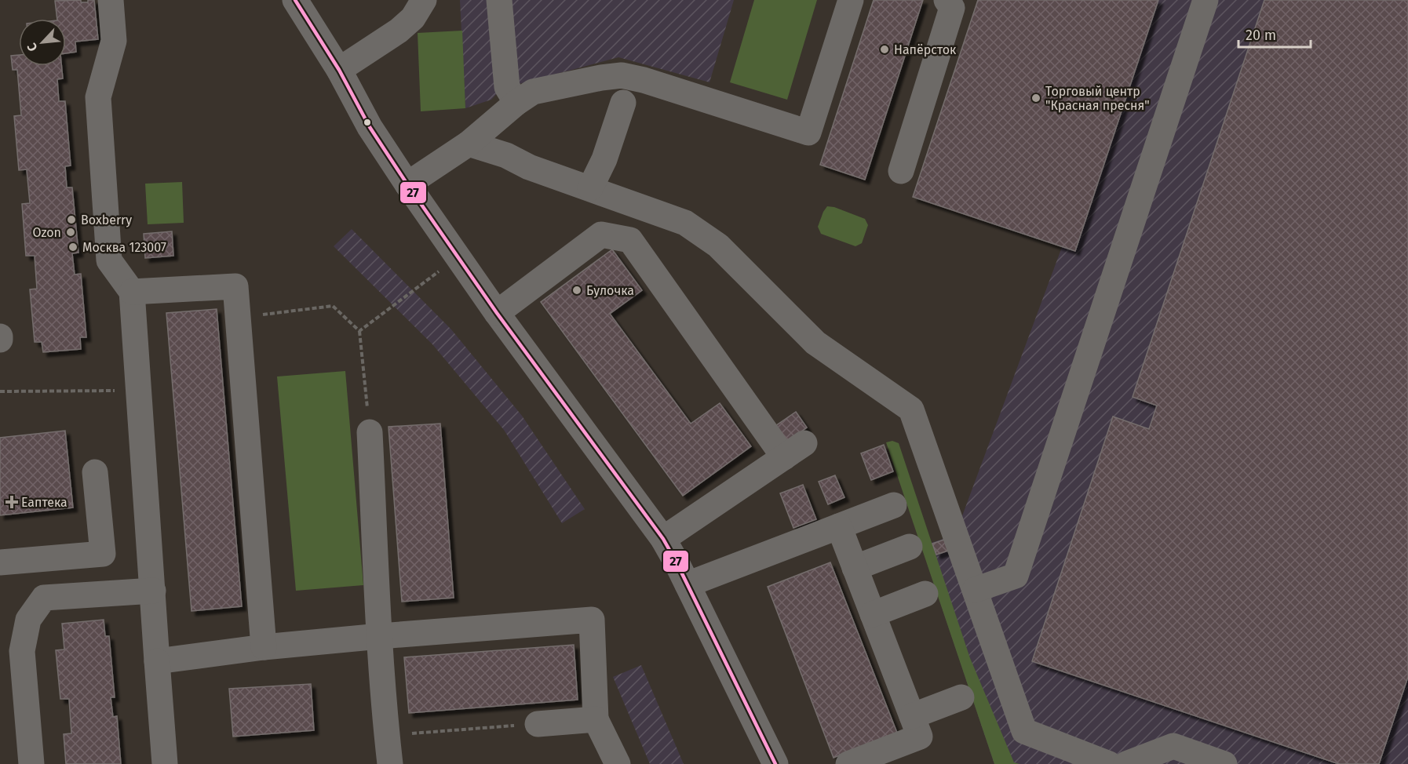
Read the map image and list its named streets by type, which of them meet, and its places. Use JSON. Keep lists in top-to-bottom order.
{
  "places": {
    "other": [
      "Напёрсток",
      "Торговый центр \"Красная пресня\"",
      "Boxberry",
      "Ozon",
      "Москва 123007",
      "Булочка"
    ],
    "health": ["Еаптека"]
  },
  "lines": ["transit line 27"],
  "scale_bar": "20 m",
  "north": "bottom left"
}
